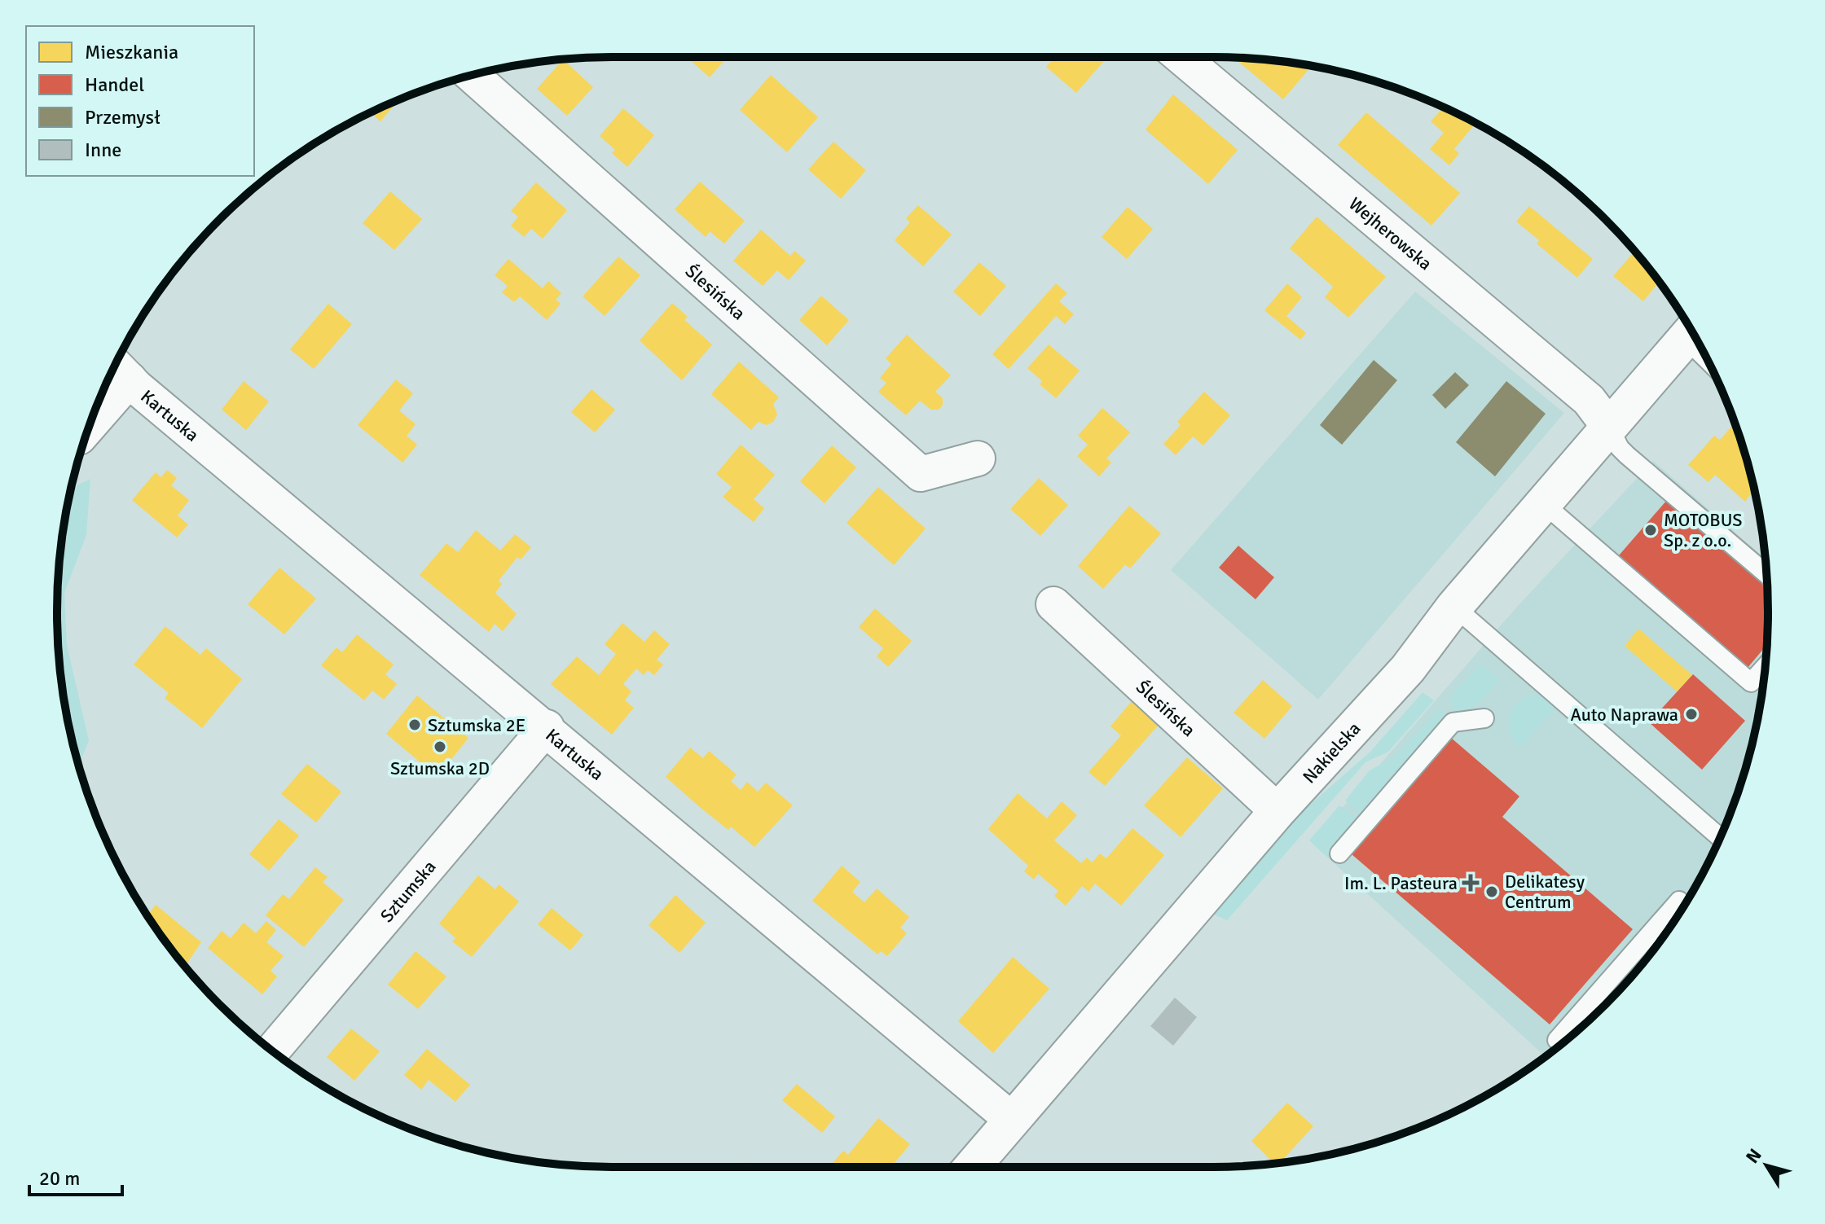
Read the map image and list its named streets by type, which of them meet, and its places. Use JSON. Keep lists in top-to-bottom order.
{
  "streets": {
    "main road": ["Nakielska"],
    "street": [
      "Wejherowska",
      "Ślesińska",
      "Kartuska",
      "Sztumska"
    ]
  },
  "crossings": [
    ["Wejherowska", "Nakielska"],
    ["Ślesińska", "Nakielska"],
    ["Kartuska", "Nakielska"],
    ["Kartuska", "Sztumska"]
  ],
  "places": {
    "other": [
      "MOTOBUS Sp. z o.o.",
      "Auto Naprawa",
      "Sztumska 2E",
      "Sztumska 2D",
      "Delikatesy Centrum"
    ],
    "health": ["Im. L. Pasteura"]
  },
  "legend": [
    "Mieszkania",
    "Handel",
    "Przemysł",
    "Inne"
  ],
  "scale_bar": "20 m",
  "north": "top left"
}
